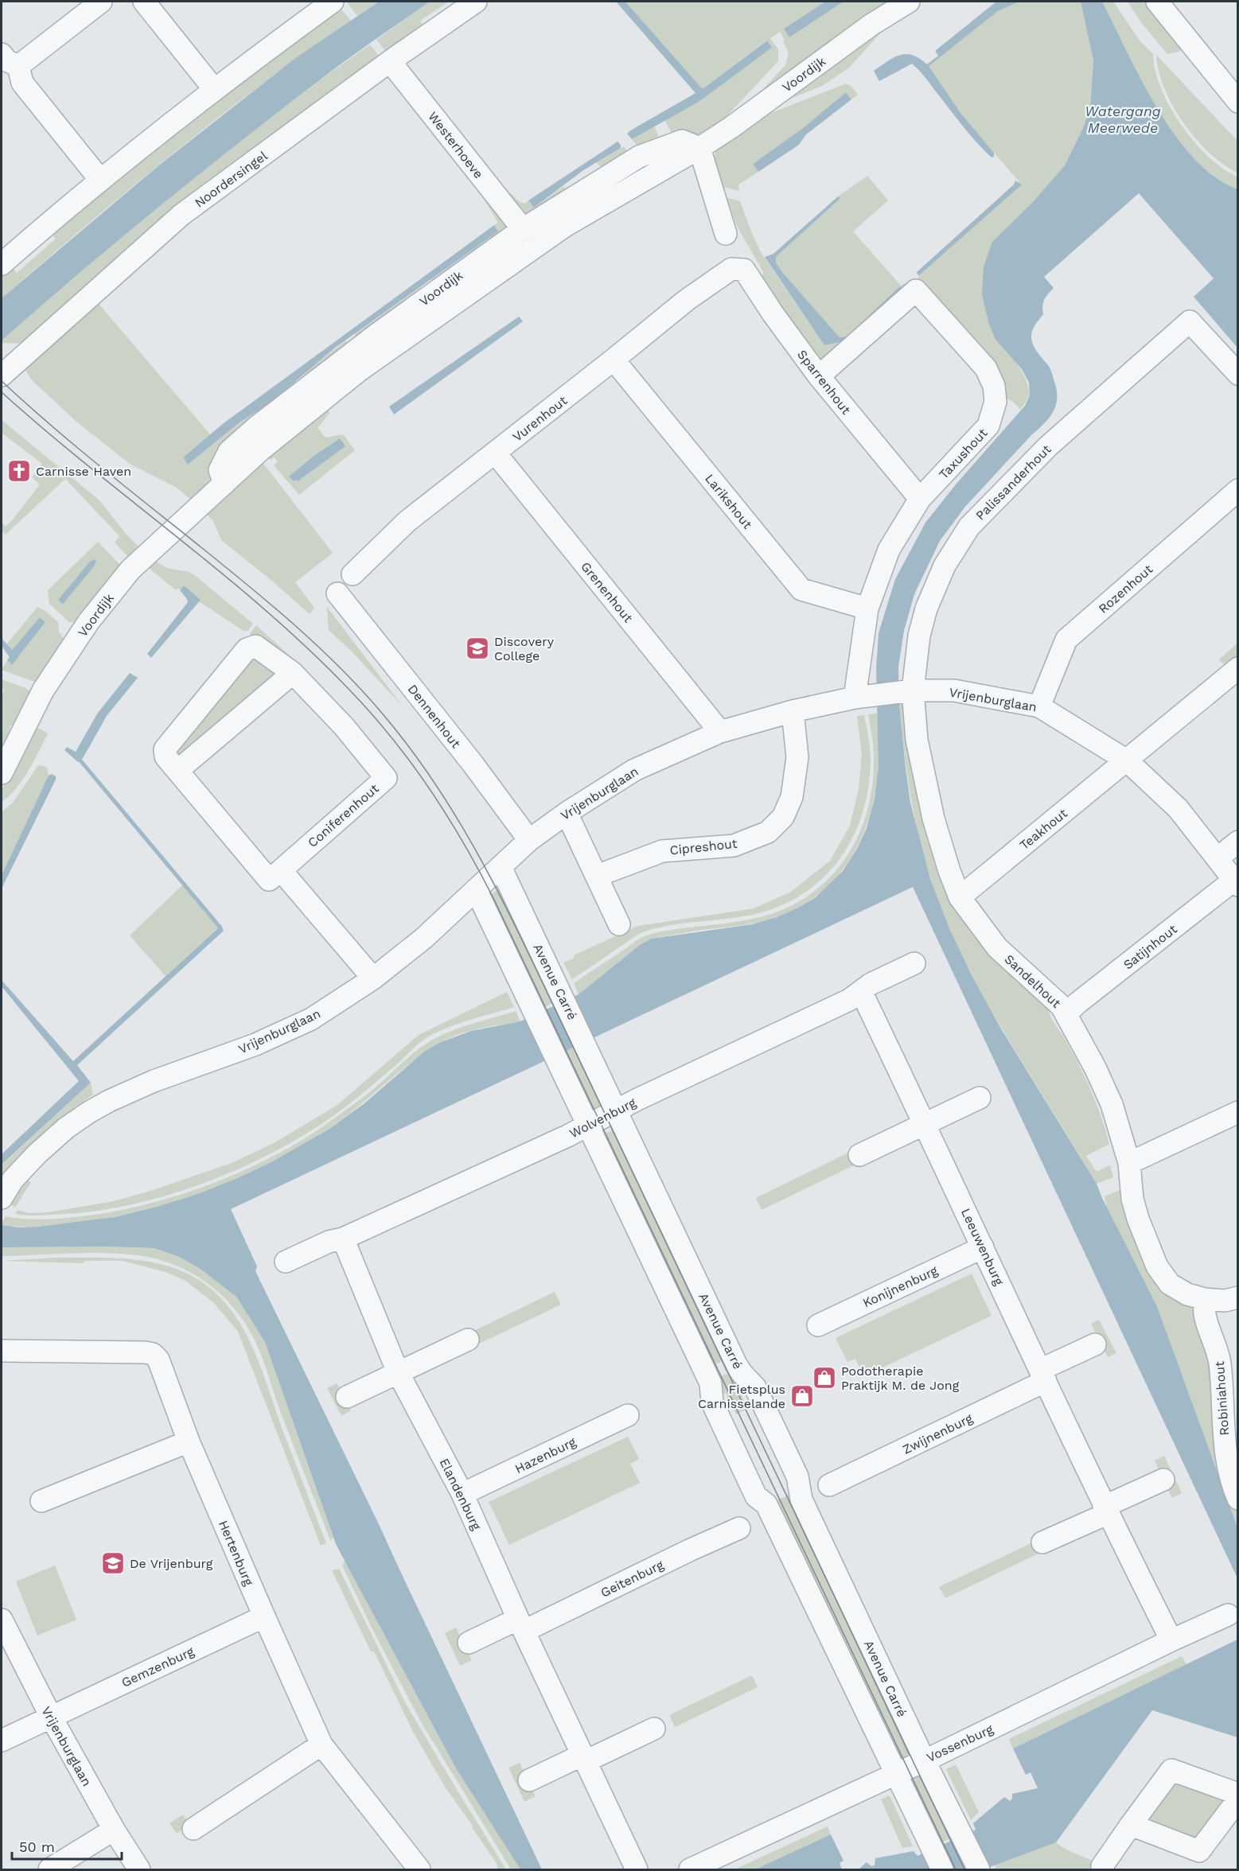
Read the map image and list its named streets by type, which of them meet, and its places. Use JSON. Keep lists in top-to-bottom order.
{
  "streets": {
    "street": [
      "Voordijk",
      "Westerhoeve",
      "Noordersingel",
      "Sparrenhout",
      "Vurenhout",
      "Taxushout",
      "Palissanderhout",
      "Larikshout",
      "Rozenhout",
      "Grenenhout",
      "Vrijenburglaan",
      "Dennenhout",
      "Coniferenhout",
      "Teakhout",
      "Cipreshout",
      "Satijnhout",
      "Sandelhout",
      "Avenue Carré",
      "Wolvenburg",
      "Leeuwenburg",
      "Konijnenburg",
      "Robiniahout",
      "Zwijnenburg",
      "Hazenburg",
      "Elandenburg",
      "Hertenburg",
      "Geitenburg",
      "Gemzenburg",
      "Vossenburg"
    ]
  },
  "crossings": [
    ["Voordijk", "Westerhoeve"],
    ["Westerhoeve", "Noordersingel"],
    ["Sparrenhout", "Vurenhout"],
    ["Sparrenhout", "Taxushout"],
    ["Vurenhout", "Larikshout"],
    ["Vurenhout", "Grenenhout"],
    ["Taxushout", "Larikshout"],
    ["Taxushout", "Vrijenburglaan"],
    ["Palissanderhout", "Vrijenburglaan"],
    ["Palissanderhout", "Sandelhout"],
    ["Rozenhout", "Vrijenburglaan"],
    ["Grenenhout", "Vrijenburglaan"],
    ["Vrijenburglaan", "Dennenhout"],
    ["Vrijenburglaan", "Teakhout"],
    ["Vrijenburglaan", "Cipreshout"],
    ["Vrijenburglaan", "Satijnhout"],
    ["Vrijenburglaan", "Sandelhout"],
    ["Vrijenburglaan", "Avenue Carré"],
    ["Vrijenburglaan", "Gemzenburg"],
    ["Teakhout", "Sandelhout"],
    ["Satijnhout", "Sandelhout"],
    ["Sandelhout", "Robiniahout"],
    ["Avenue Carré", "Wolvenburg"],
    ["Avenue Carré", "Vossenburg"],
    ["Wolvenburg", "Leeuwenburg"],
    ["Wolvenburg", "Elandenburg"],
    ["Leeuwenburg", "Konijnenburg"],
    ["Leeuwenburg", "Zwijnenburg"],
    ["Leeuwenburg", "Vossenburg"],
    ["Hazenburg", "Elandenburg"],
    ["Elandenburg", "Geitenburg"],
    ["Hertenburg", "Gemzenburg"]
  ],
  "water": ["Watergang Meerwede"],
  "places": {
    "church": ["Carnisse Haven"],
    "school or university": ["Discovery College", "De Vrijenburg"],
    "shop": ["Podotherapie Praktijk M. de Jong", "Fietsplus Carnisselande"]
  },
  "scale_bar": "50 m"
}
